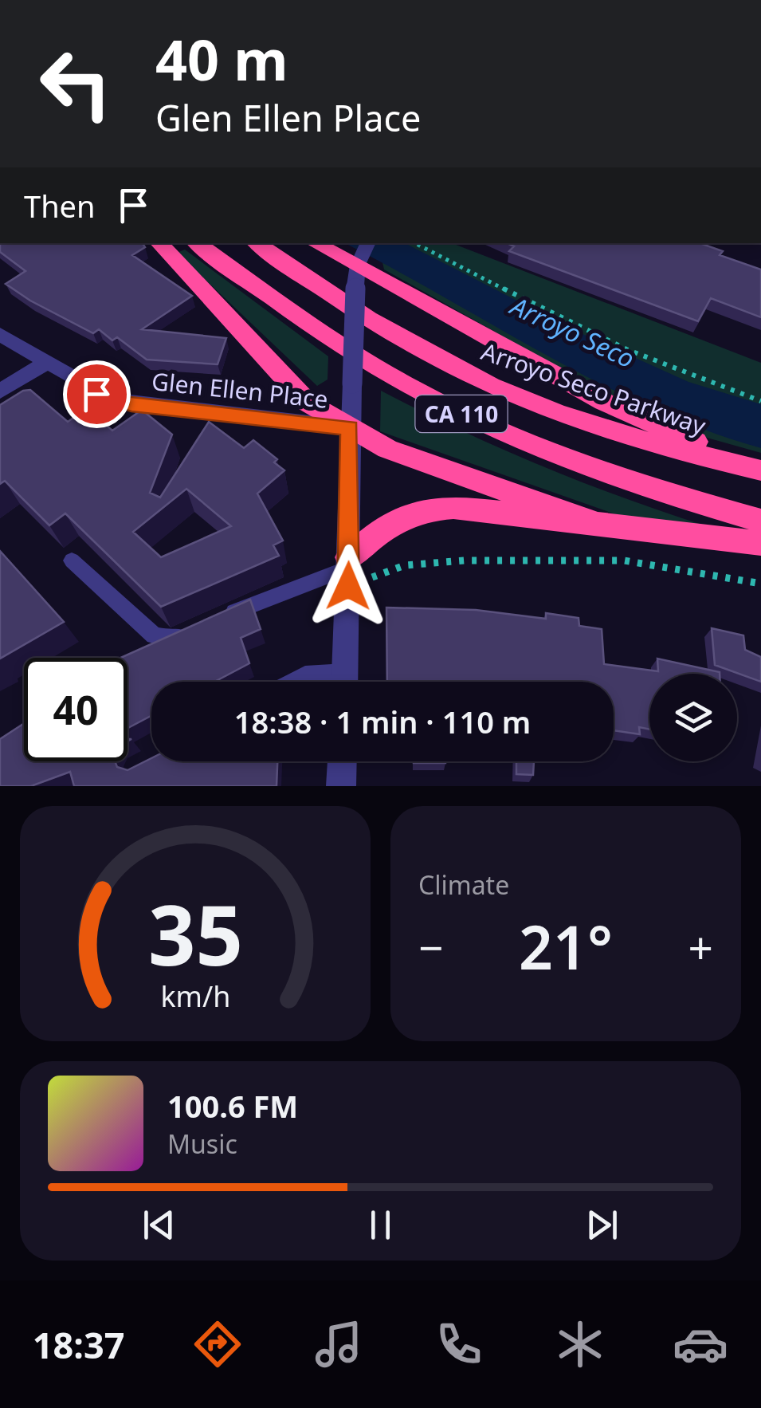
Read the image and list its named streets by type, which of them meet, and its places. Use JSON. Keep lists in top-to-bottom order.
{
  "streets": {
    "highway": ["Arroyo Seco Parkway", "CA 110"],
    "street": ["Glen Ellen Place"]
  },
  "water": ["Arroyo Seco"],
  "page": {
    "turn": ["40 m", "Glen Ellen Place"],
    "then": "Then",
    "limit": "40",
    "trip": "18:38 · 1 min · 110 m",
    "tile": "Climate",
    "heat": ["−", "21°", "+"],
    "song": ["100.6 FM", "Music"],
    "tabs": "18:37",
    "gauge": ["35", "km/h"]
  }
}
